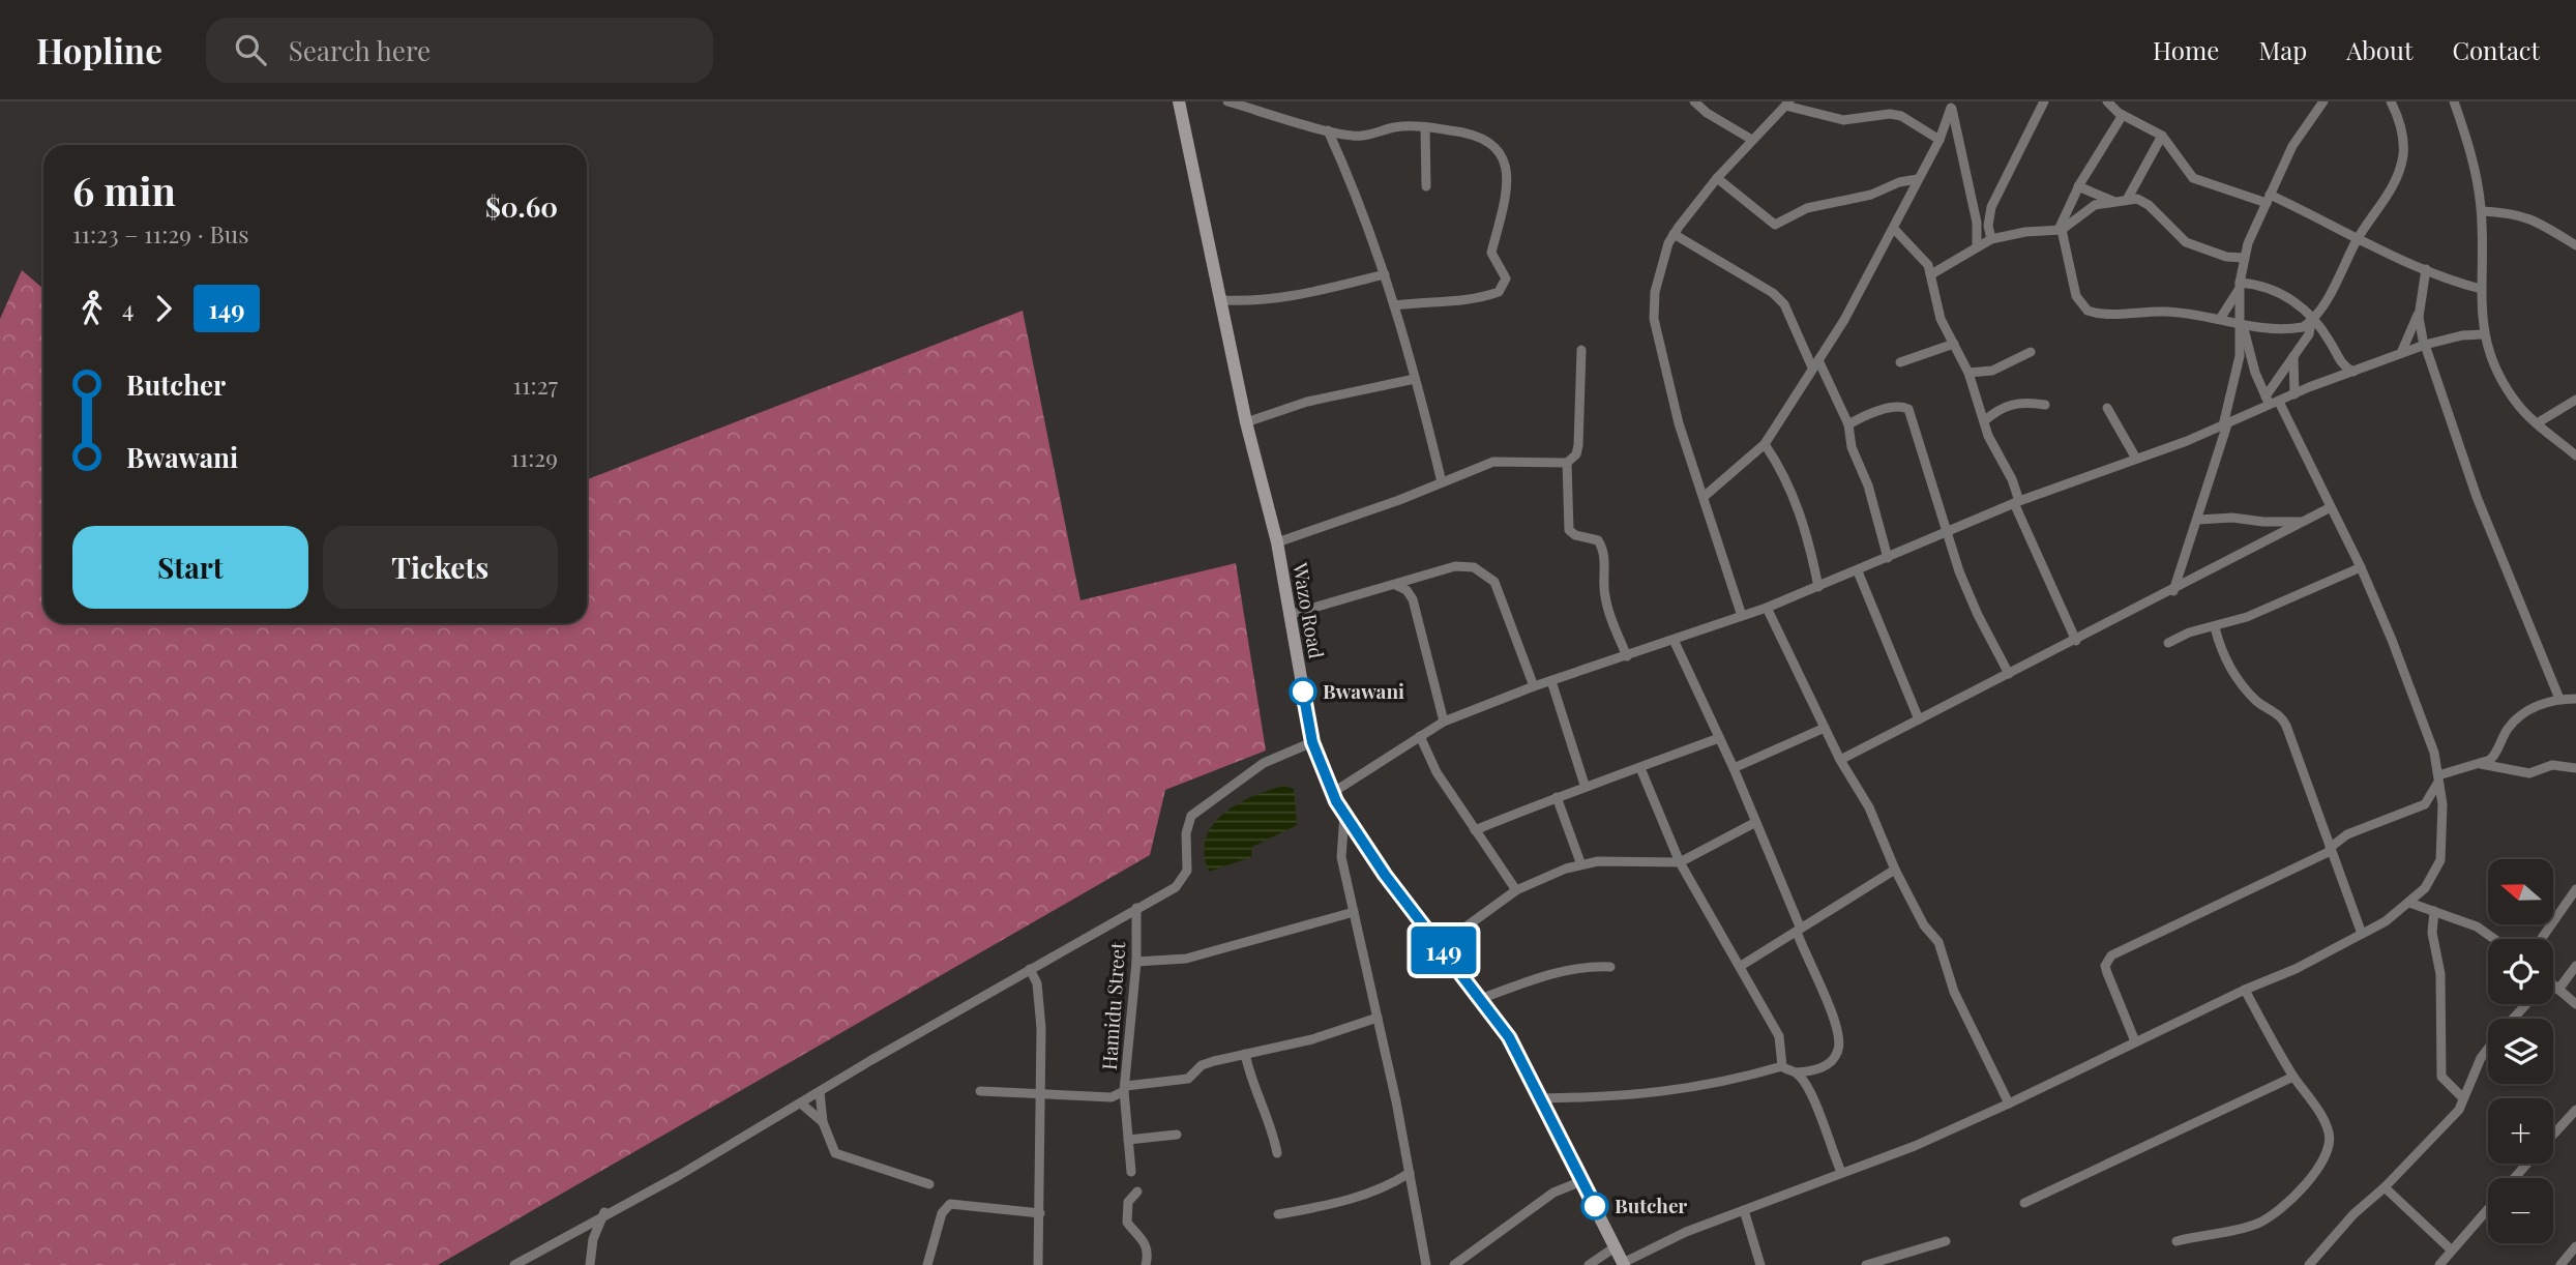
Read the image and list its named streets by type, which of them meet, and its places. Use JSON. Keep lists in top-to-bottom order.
{
  "streets": {
    "main road": ["Wazo Road"],
    "street": ["Hamidu Street"]
  },
  "places": ["Bwawani", "Butcher"],
  "lines": ["bus line 149"],
  "north": "left",
  "page": {
    "header": "Hopline",
    "search": "Search here",
    "nav": [
      "Home",
      "Map",
      "About",
      "Contact"
    ],
    "on_map": "149",
    "heading": ["6 min", "11:23 – 11:29 · Bus", "$0.60"],
    "legs": ["4", "149"],
    "list": [
      {
        "name": "Butcher",
        "value": "11:27"
      },
      {
        "name": "Bwawani",
        "value": "11:29"
      }
    ],
    "buttons": ["Start", "Tickets"],
    "map_buttons": ["+", "−"]
  }
}
